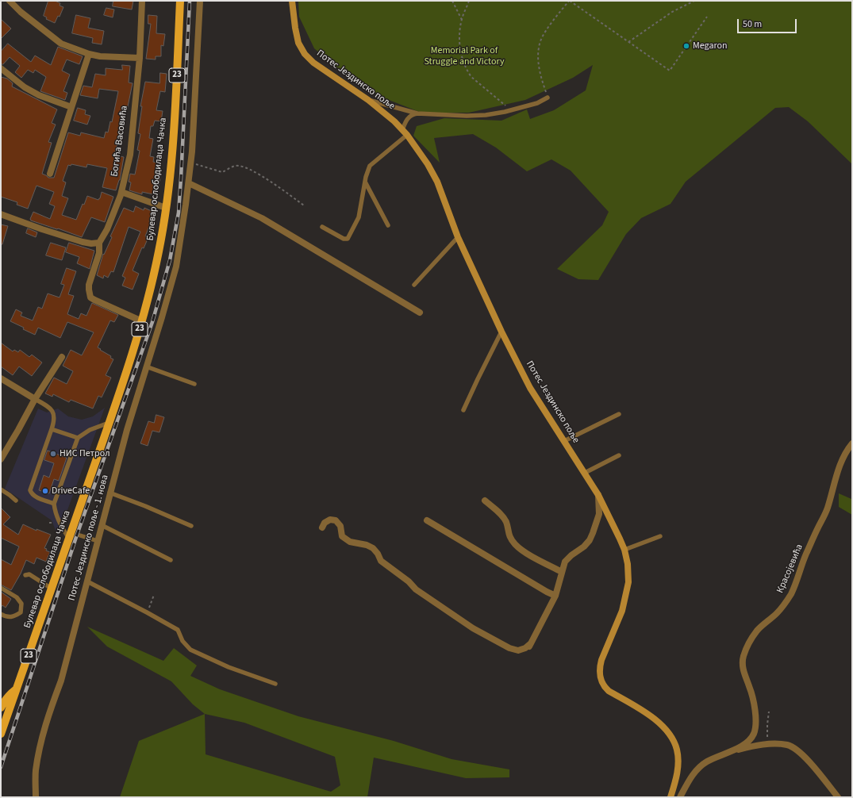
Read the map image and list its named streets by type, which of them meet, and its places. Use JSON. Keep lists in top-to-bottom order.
{
  "streets": {
    "main road": ["23", "Потес Јездинско поље", "Булевар ослободилаца Чачка"],
    "street": ["Богића Васовића", "Потес Јездинско поље - 1. нова", "Красојевића"]
  },
  "crossings": [
    ["Богића Васовића", "Булевар ослободилаца Чачка"]
  ],
  "parks": ["Memorial Park of Struggle and Victory"],
  "places": ["Megaron", "НИС Петрол", "DriveCafe"],
  "scale_bar": "50 m"
}
